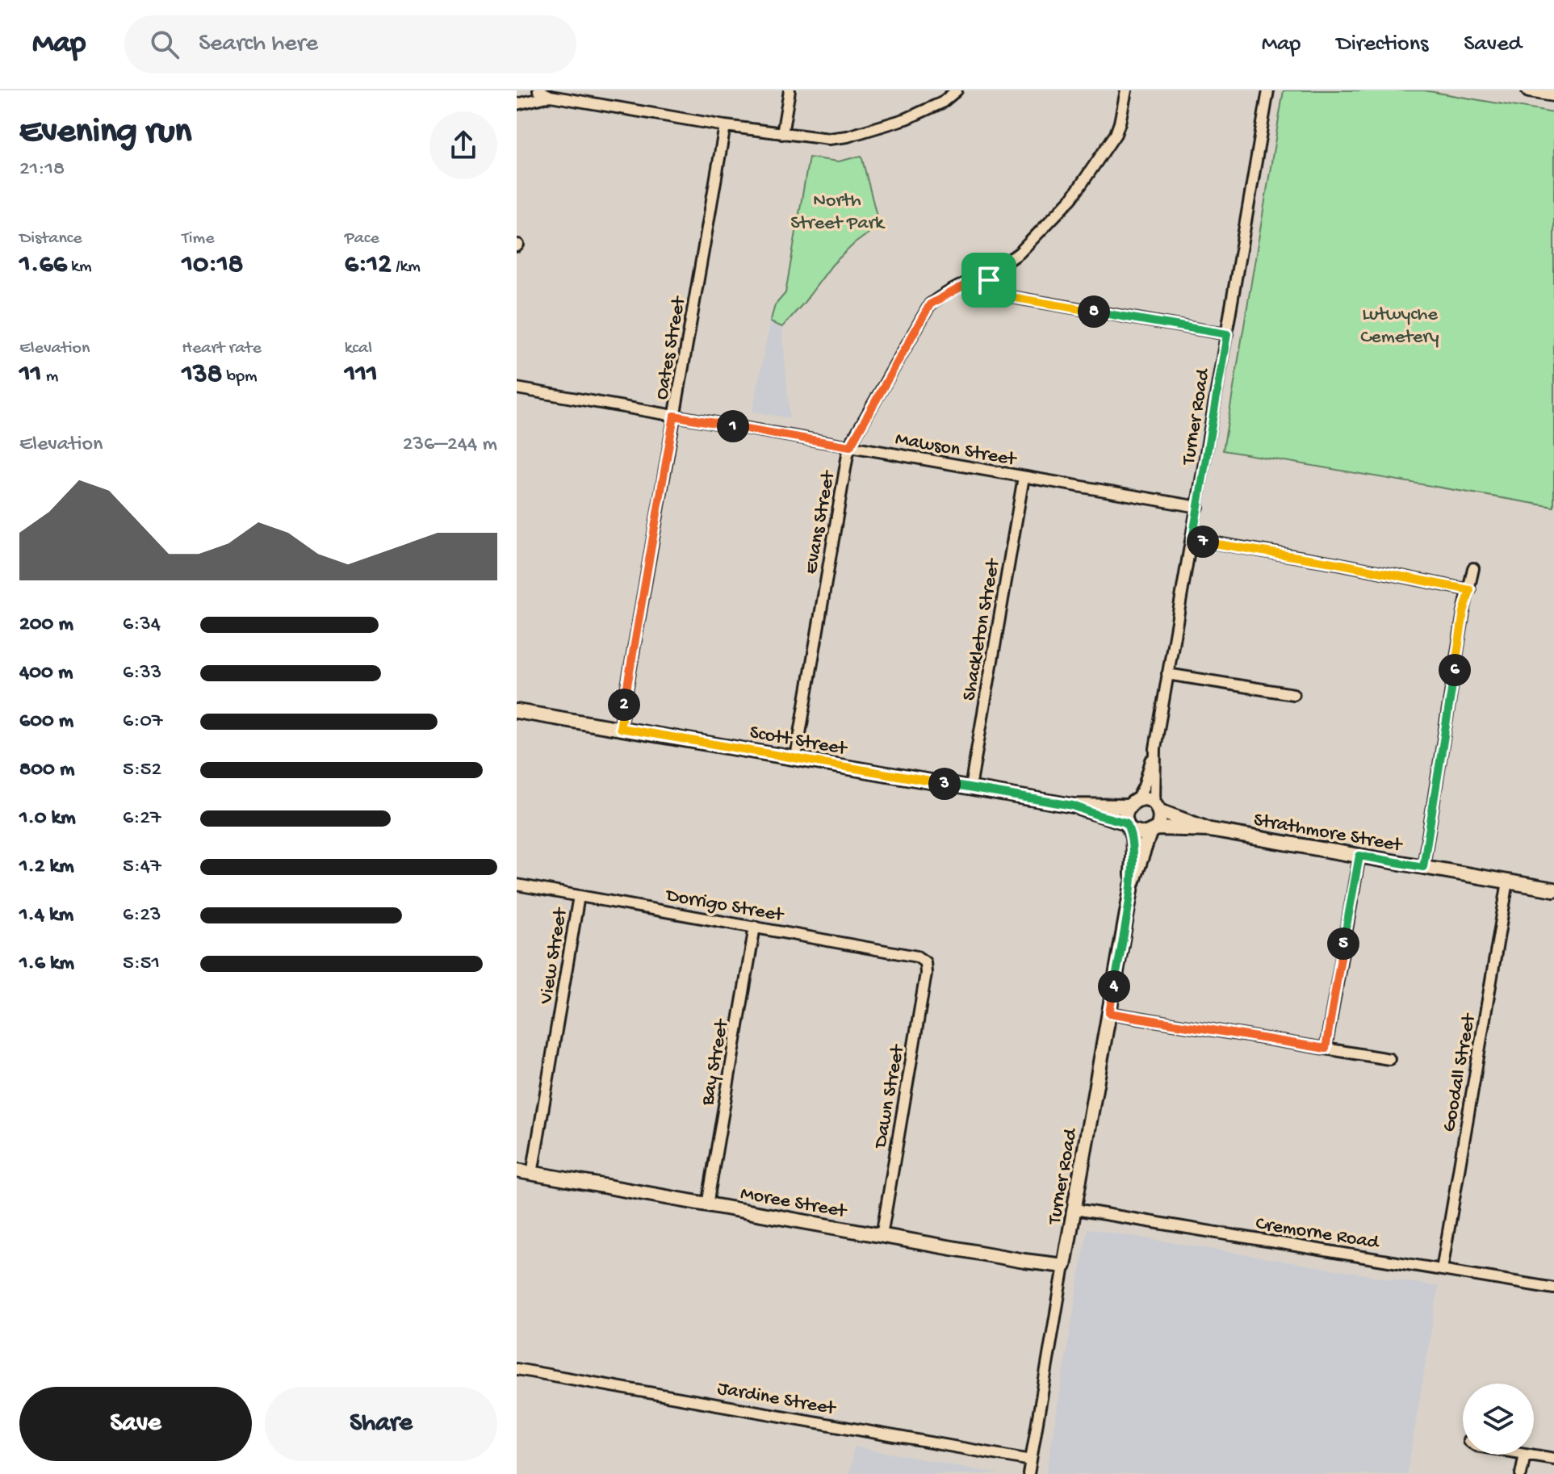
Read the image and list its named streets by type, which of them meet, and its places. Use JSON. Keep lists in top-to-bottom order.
{
  "streets": {
    "street": [
      "Oates Street",
      "Turner Road",
      "Mawson Street",
      "Evans Street",
      "Shackleton Street",
      "Scott Street",
      "Strathmore Street",
      "Dorrigo Street",
      "View Street",
      "Bay Street",
      "Goodall Street",
      "Dawn Street",
      "Moree Street",
      "Cremorne Road",
      "Jardine Street"
    ]
  },
  "crossings": [
    ["Oates Street", "Mawson Street"],
    ["Oates Street", "Scott Street"],
    ["Turner Road", "Mawson Street"],
    ["Turner Road", "Scott Street"],
    ["Turner Road", "Strathmore Street"],
    ["Turner Road", "Moree Street"],
    ["Turner Road", "Cremorne Road"],
    ["Turner Road", "Jardine Street"],
    ["Mawson Street", "Evans Street"],
    ["Mawson Street", "Shackleton Street"],
    ["Evans Street", "Scott Street"],
    ["Shackleton Street", "Scott Street"],
    ["Scott Street", "Strathmore Street"],
    ["Strathmore Street", "Goodall Street"],
    ["Dorrigo Street", "View Street"],
    ["Dorrigo Street", "Bay Street"],
    ["Dorrigo Street", "Dawn Street"],
    ["View Street", "Moree Street"],
    ["Bay Street", "Moree Street"],
    ["Goodall Street", "Cremorne Road"],
    ["Dawn Street", "Moree Street"]
  ],
  "parks": ["North Street Park", "Lutwyche Cemetery"],
  "page": {
    "header": "Map",
    "search": "Search here",
    "nav": ["Map", "Directions", "Saved"],
    "heading": ["Evening run", "21:18"],
    "stats": [
      ["Distance", "1.66 km"],
      ["Time", "10:18"],
      ["Pace", "6:12 /km"],
      ["Elevation", "11 m"],
      ["Heart rate", "138 bpm"],
      ["kcal", "111"]
    ],
    "pins": [
      "8",
      "1",
      "7",
      "6",
      "2",
      "3",
      "5",
      "4"
    ],
    "chart": ["Elevation", "236–244 m"],
    "list": [
      {
        "name": "200 m",
        "note": "6:34"
      },
      {
        "name": "400 m",
        "note": "6:33"
      },
      {
        "name": "600 m",
        "note": "6:07"
      },
      {
        "name": "800 m",
        "note": "5:52"
      },
      {
        "name": "1.0 km",
        "note": "6:27"
      },
      {
        "name": "1.2 km",
        "note": "5:47"
      },
      {
        "name": "1.4 km",
        "note": "6:23"
      },
      {
        "name": "1.6 km",
        "note": "5:51"
      }
    ],
    "buttons": ["Save", "Share"]
  }
}
